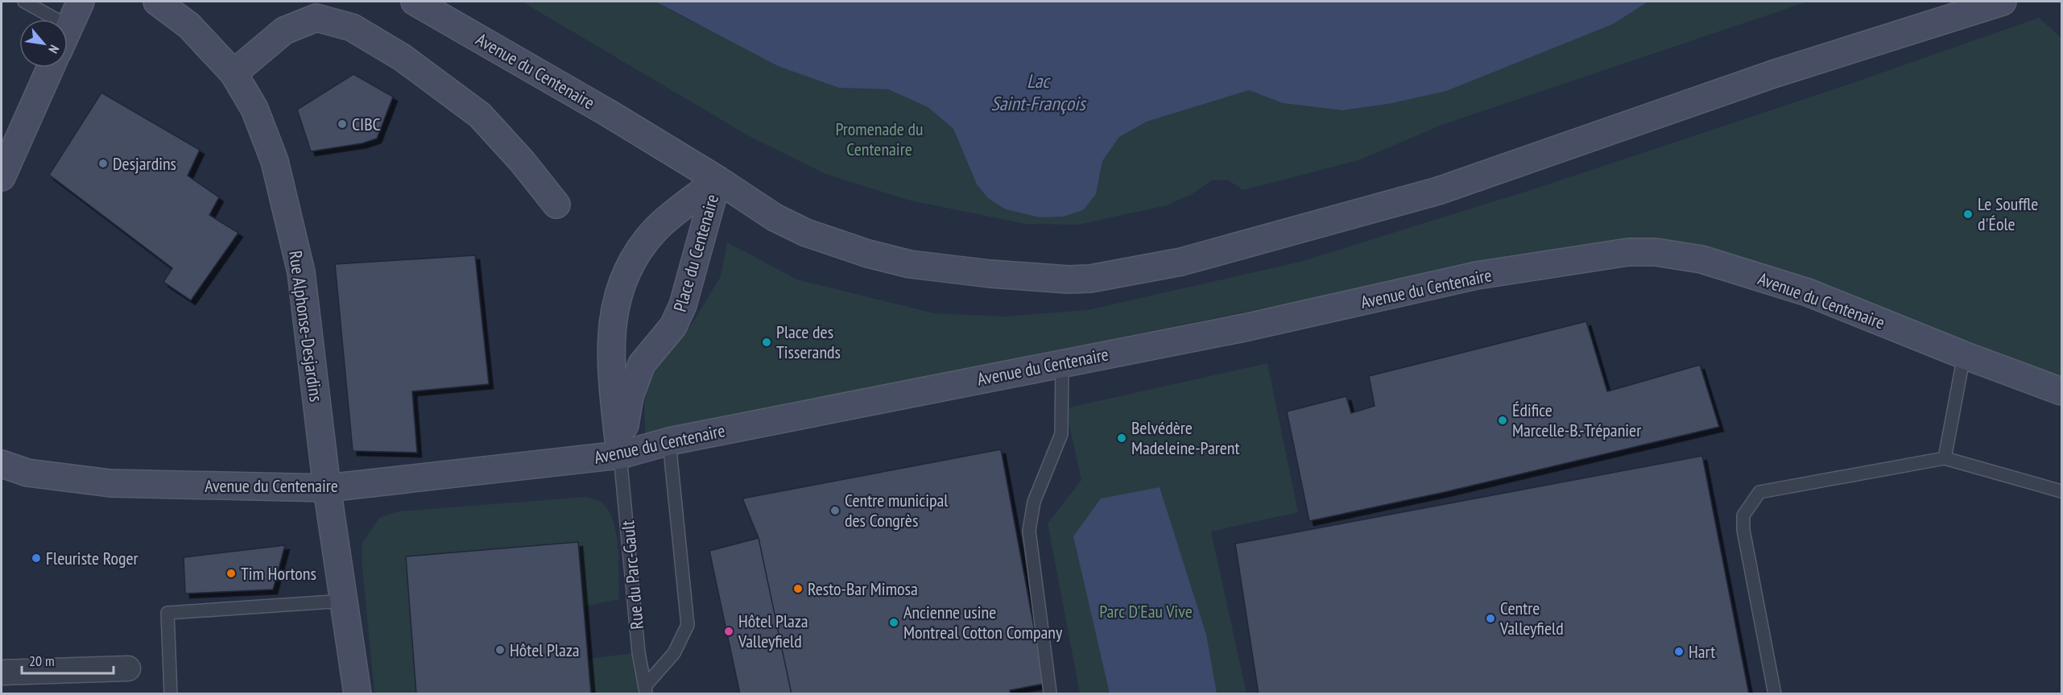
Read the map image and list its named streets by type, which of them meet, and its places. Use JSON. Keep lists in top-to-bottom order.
{
  "streets": {
    "main road": ["Avenue du Centenaire", "Place du Centenaire", "Rue Alphonse-Desjardins"],
    "lane": ["Rue du Parc-Gault"]
  },
  "crossings": [
    ["Avenue du Centenaire", "Place du Centenaire"],
    ["Avenue du Centenaire", "Rue Alphonse-Desjardins"],
    ["Avenue du Centenaire", "Rue du Parc-Gault"],
    ["Place du Centenaire", "Rue du Parc-Gault"]
  ],
  "water": ["Lac Saint-François"],
  "parks": ["Promenade du Centenaire", "Parc D'Eau Vive"],
  "places": [
    "CIBC",
    "Desjardins",
    "Le Souffle d'Éole",
    "Place des Tisserands",
    "Édifice Marcelle-B.-Trépanier",
    "Belvédère Madeleine-Parent",
    "Centre municipal des Congrès",
    "Fleuriste Roger",
    "Tim Hortons",
    "Resto-Bar Mimosa",
    "Centre Valleyfield",
    "Ancienne usine Montreal Cotton Company",
    "Hôtel Plaza Valleyfield",
    "Hôtel Plaza",
    "Hart"
  ],
  "scale_bar": "20 m",
  "north": "bottom right"
}
